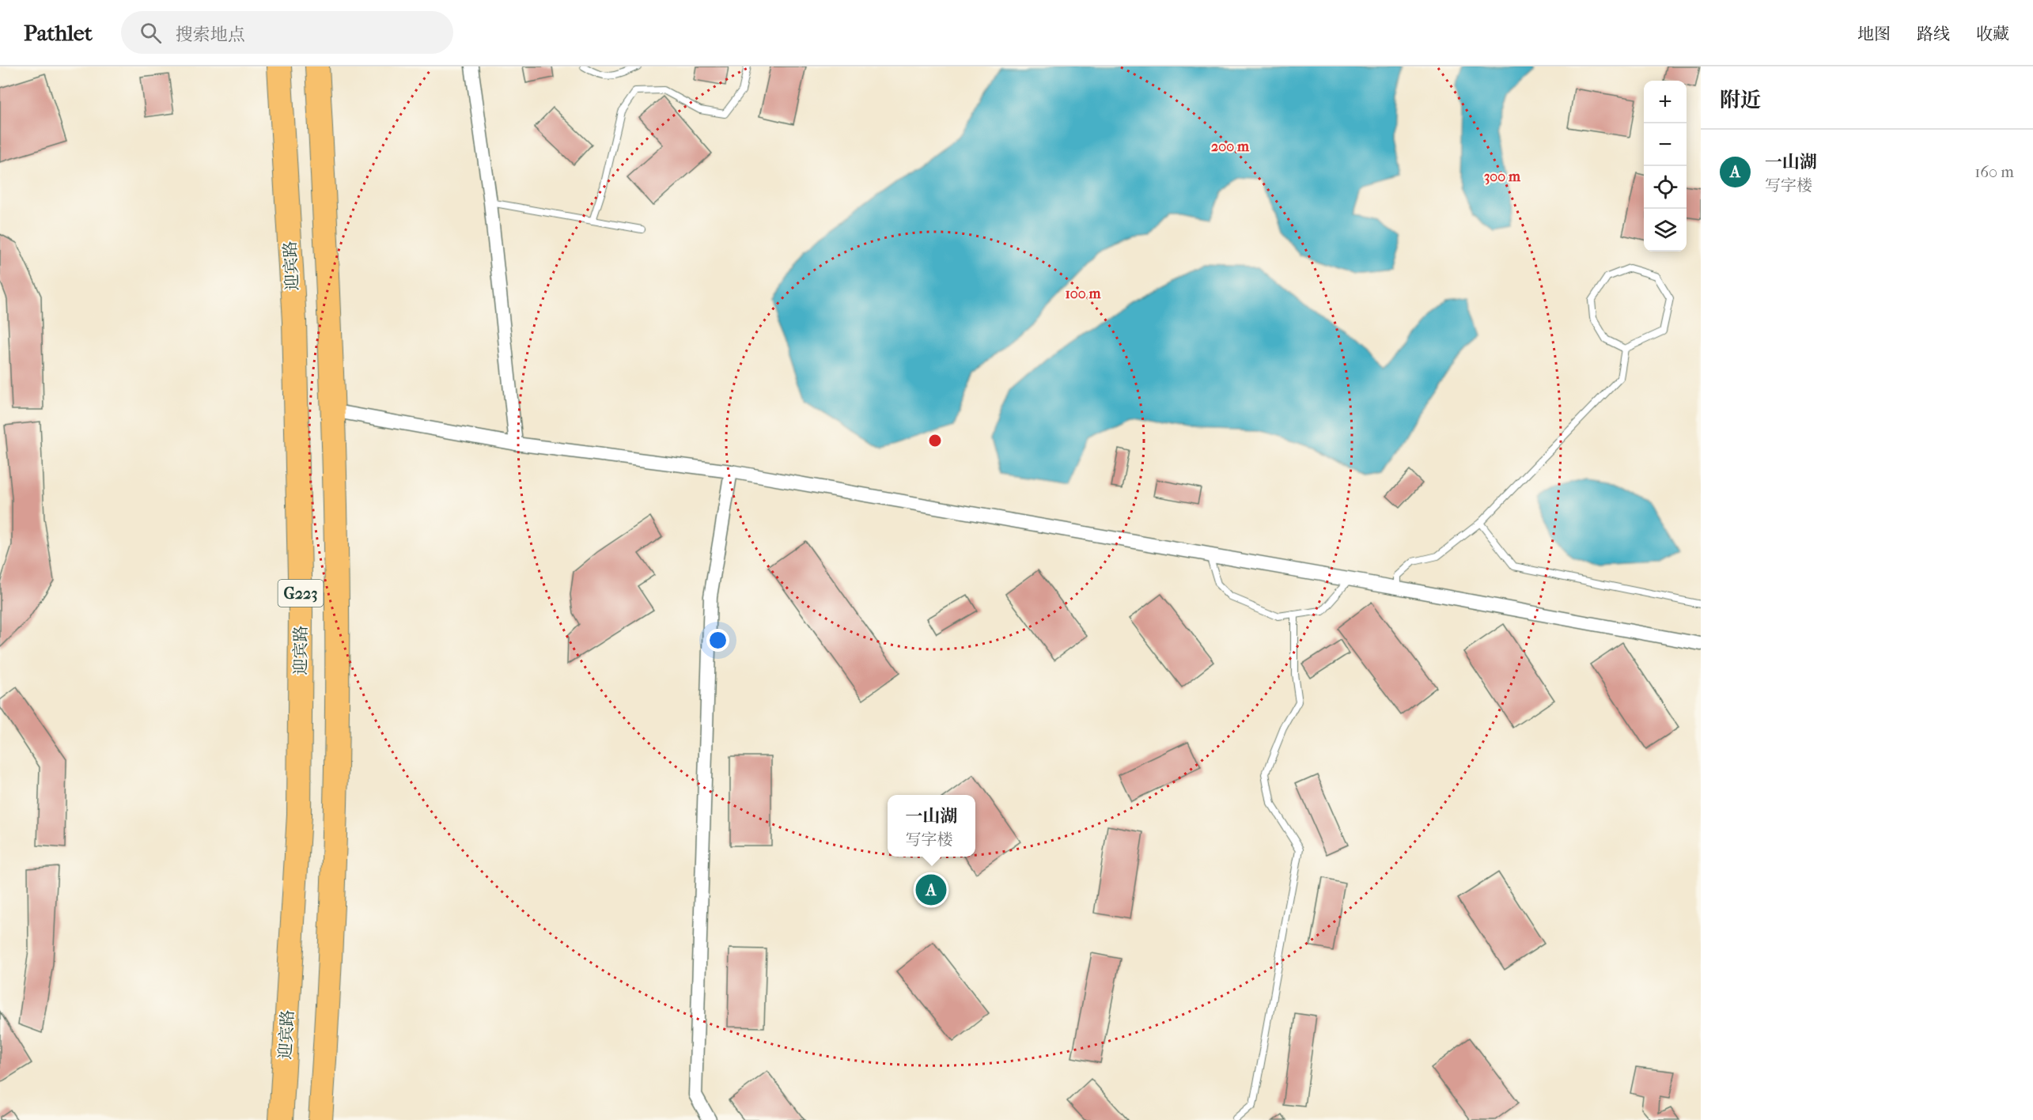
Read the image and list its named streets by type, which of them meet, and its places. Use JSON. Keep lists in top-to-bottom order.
{
  "streets": {
    "highway": ["迎宾路", "G223"]
  },
  "page": {
    "header": "Pathlet",
    "search": "搜索地点",
    "nav": ["地图", "路线", "收藏"],
    "heading": "附近",
    "map_buttons": ["+", "−"],
    "list": [
      {
        "mark": "A",
        "name": "一山湖",
        "note": "写字楼",
        "value": "160 m"
      }
    ],
    "popup": ["一山湖", "写字楼"],
    "pins": "A"
  },
  "rings": ["200 m", "300 m", "100 m"]
}
